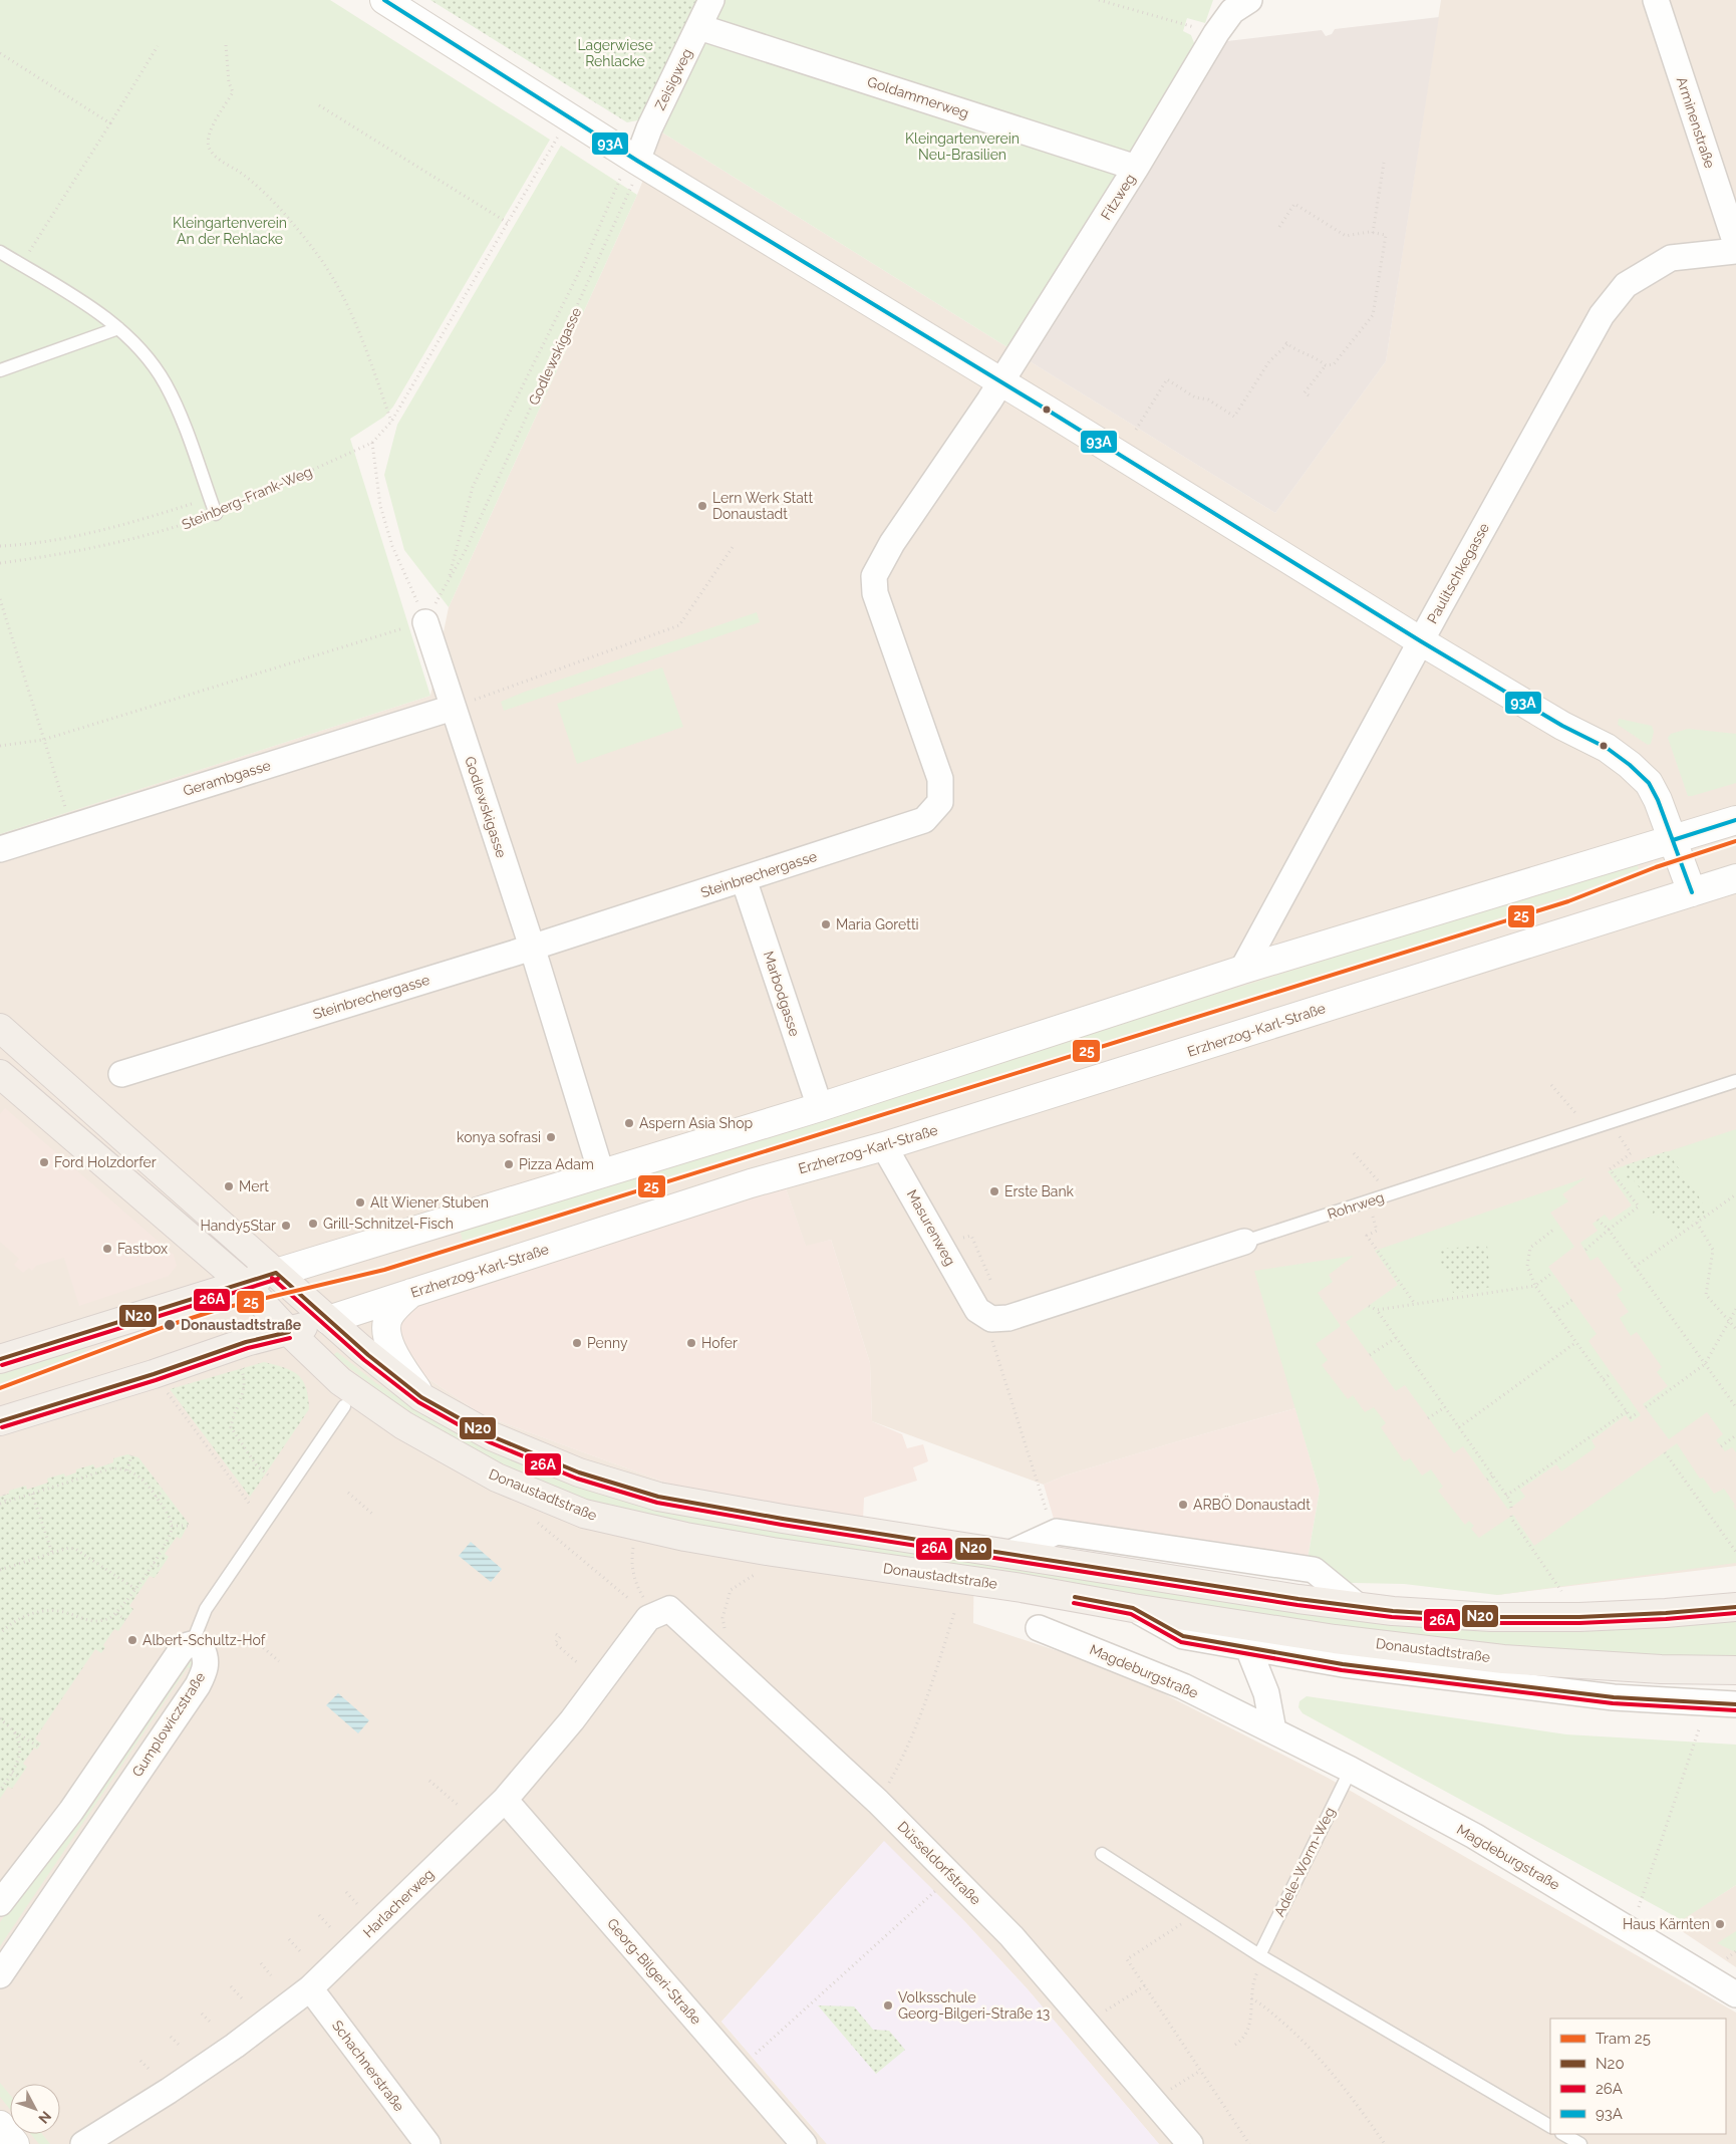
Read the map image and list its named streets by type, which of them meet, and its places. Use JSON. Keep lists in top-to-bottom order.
{
  "streets": {
    "main road": ["Erzherzog-Karl-Straße", "Donaustadtstraße"],
    "street": [
      "Zeisigweg",
      "Goldammerweg",
      "Arminenstraße",
      "Fitzweg",
      "Godlewskigasse",
      "Paulitschkegasse",
      "Gerambgasse",
      "Steinbrechergasse",
      "Marbodgasse",
      "Rohrweg",
      "Masurenweg",
      "Magdeburgstraße",
      "Gumplowiczstraße",
      "Düsseldorfstraße",
      "Harlacherweg",
      "Georg-Bilgeri-Straße",
      "Schachnerstraße"
    ],
    "lane": ["Adele-Worm-Weg"],
    "path": ["Steinberg-Frank-Weg"]
  },
  "crossings": [
    ["Zeisigweg", "Goldammerweg"],
    ["Zeisigweg", "Godlewskigasse"],
    ["Goldammerweg", "Fitzweg"],
    ["Fitzweg", "Steinbrechergasse"],
    ["Godlewskigasse", "Gerambgasse"],
    ["Godlewskigasse", "Steinbrechergasse"],
    ["Steinbrechergasse", "Marbodgasse"],
    ["Erzherzog-Karl-Straße", "Masurenweg"],
    ["Erzherzog-Karl-Straße", "Donaustadtstraße"],
    ["Rohrweg", "Masurenweg"],
    ["Magdeburgstraße", "Adele-Worm-Weg"],
    ["Düsseldorfstraße", "Harlacherweg"],
    ["Harlacherweg", "Georg-Bilgeri-Straße"],
    ["Harlacherweg", "Schachnerstraße"]
  ],
  "parks": ["Lagerwiese Rehlacke", "Kleingartenverein Neu-Brasilien", "Kleingartenverein An der Rehlacke"],
  "places": [
    "Lern Werk Statt Donaustadt",
    "Maria Goretti",
    "Aspern Asia Shop",
    "konya sofrasi",
    "Ford Holzdorfer",
    "Pizza Adam",
    "Mert",
    "Erste Bank",
    "Alt Wiener Stuben",
    "Grill-Schnitzel-Fisch",
    "Handy5Star",
    "Fastbox",
    "Donaustadtstraße",
    "Penny",
    "Hofer",
    "ARBÖ Donaustadt",
    "Albert-Schultz-Hof",
    "Haus Kärnten",
    "Volksschule Georg-Bilgeri-Straße 13"
  ],
  "lines": [
    "transit line 93A",
    "tram line 25",
    "transit line N20",
    "transit line 26A"
  ],
  "legend": [
    "Tram 25",
    "N20",
    "26A",
    "93A"
  ],
  "north": "bottom right"
}
